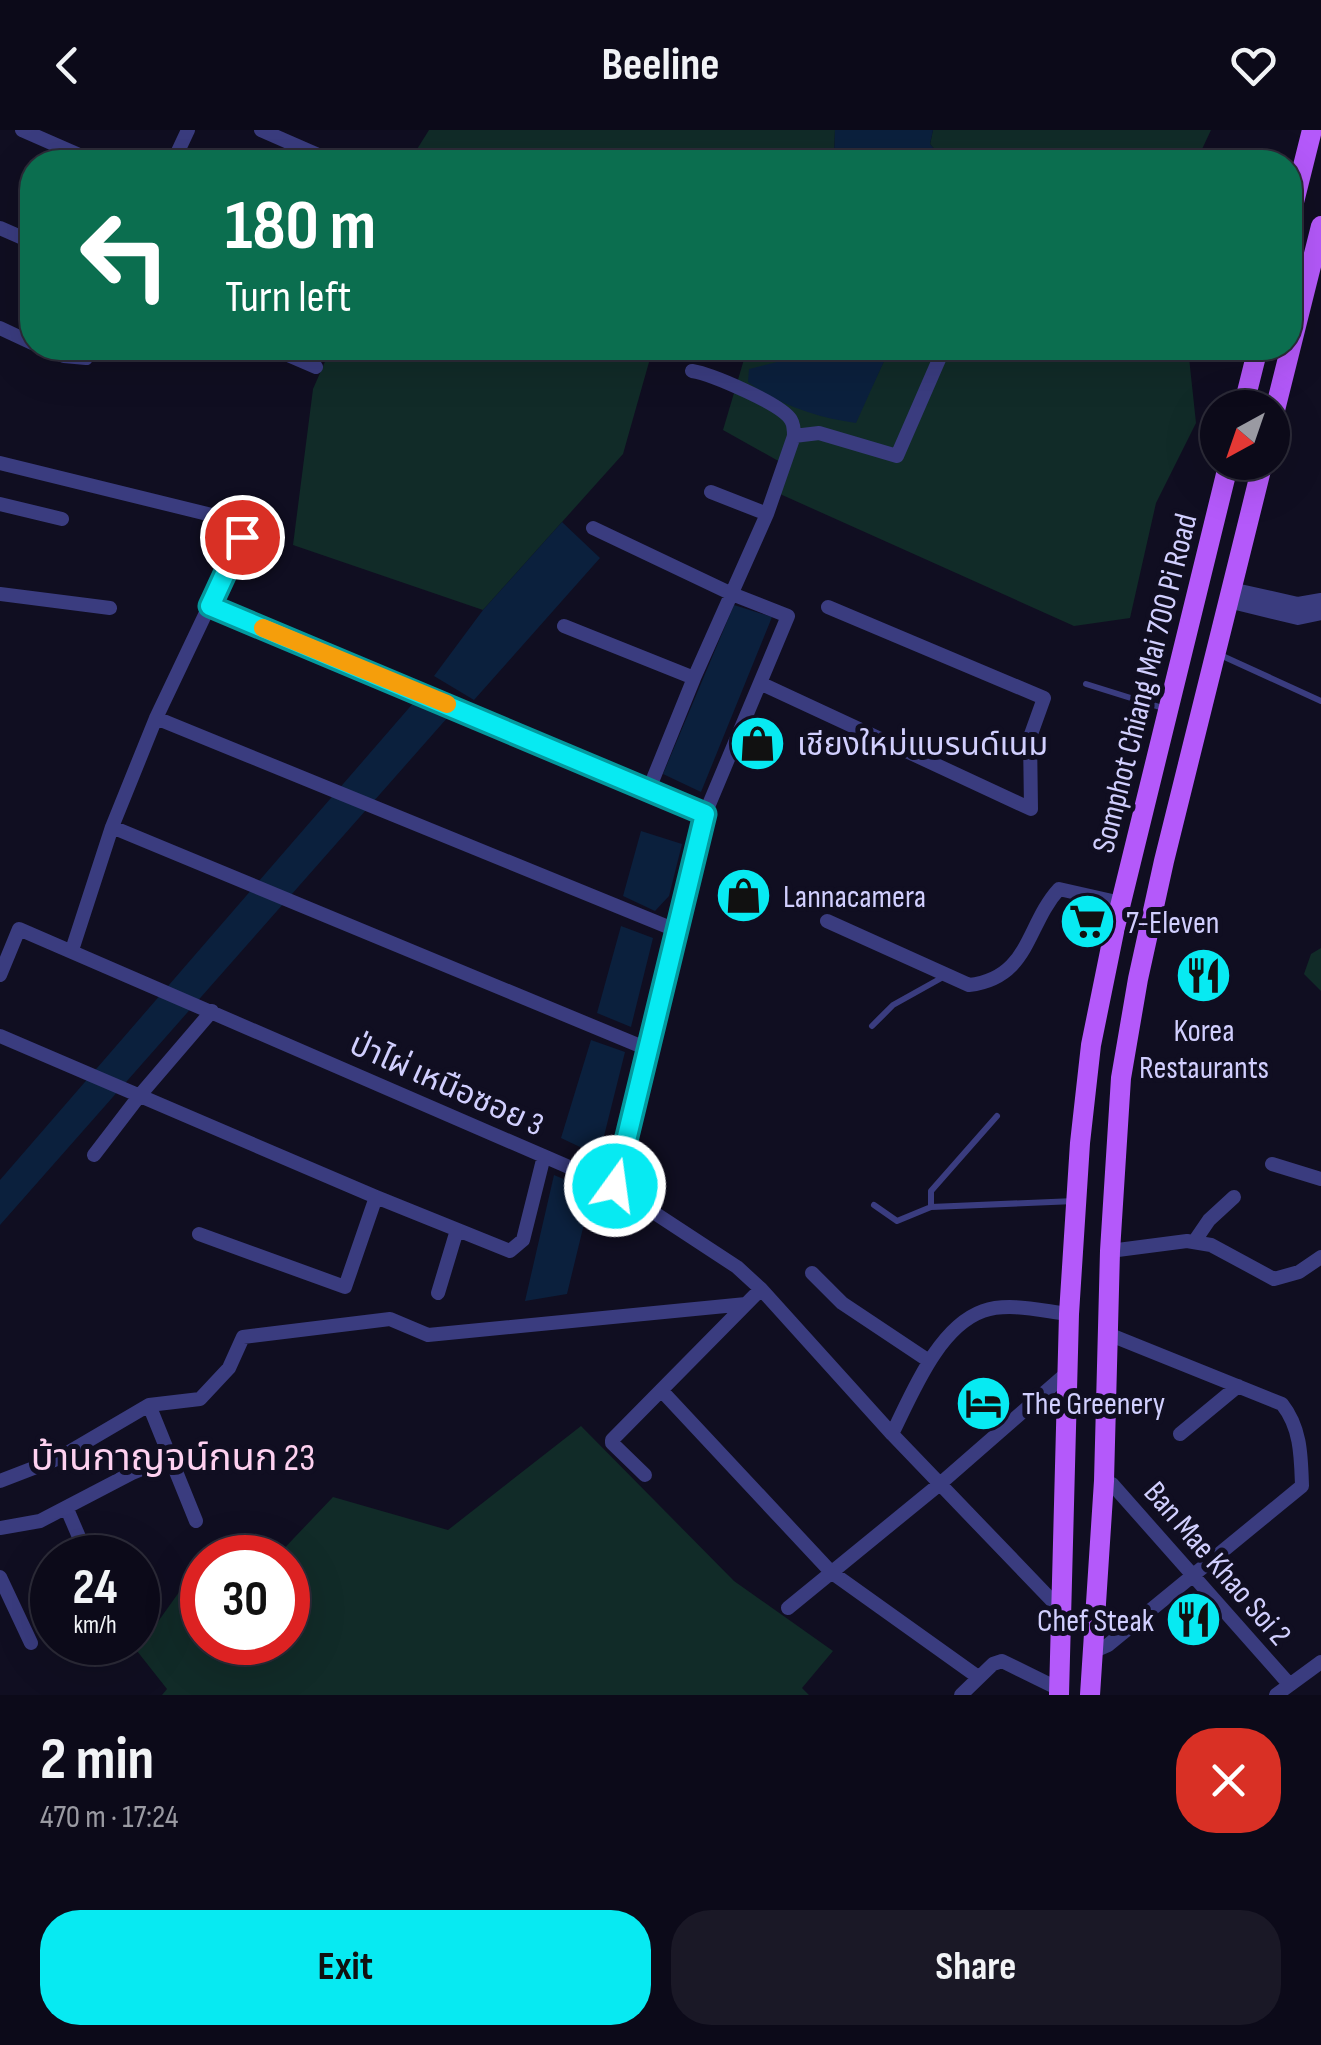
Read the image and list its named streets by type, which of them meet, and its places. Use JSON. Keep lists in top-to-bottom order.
{
  "streets": {
    "main road": ["Somphot Chiang Mai 700 Pi Road"],
    "street": ["ป่าไผ่ เหนือซอย 3", "Ban Mae Khao Soi 2"]
  },
  "crossings": [
    ["Somphot Chiang Mai 700 Pi Road", "ป่าไผ่ เหนือซอย 3"],
    ["Somphot Chiang Mai 700 Pi Road", "Ban Mae Khao Soi 2"]
  ],
  "districts": ["บ้านกาญจน์กนก 23"],
  "places": {
    "shop": ["เชียงใหม่แบรนด์เนม", "Lannacamera"],
    "supermarket": ["7-Eleven"],
    "restaurant": ["Korea Restaurants", "Chef Steak"],
    "hotel": ["The Greenery"]
  },
  "north": "bottom left",
  "page": {
    "header": "Beeline",
    "turn": ["180 m", "Turn left"],
    "speed": "24 km/h",
    "limit": "30",
    "heading": ["2 min", "470 m · 17:24"],
    "buttons": ["Exit", "Share"]
  }
}
